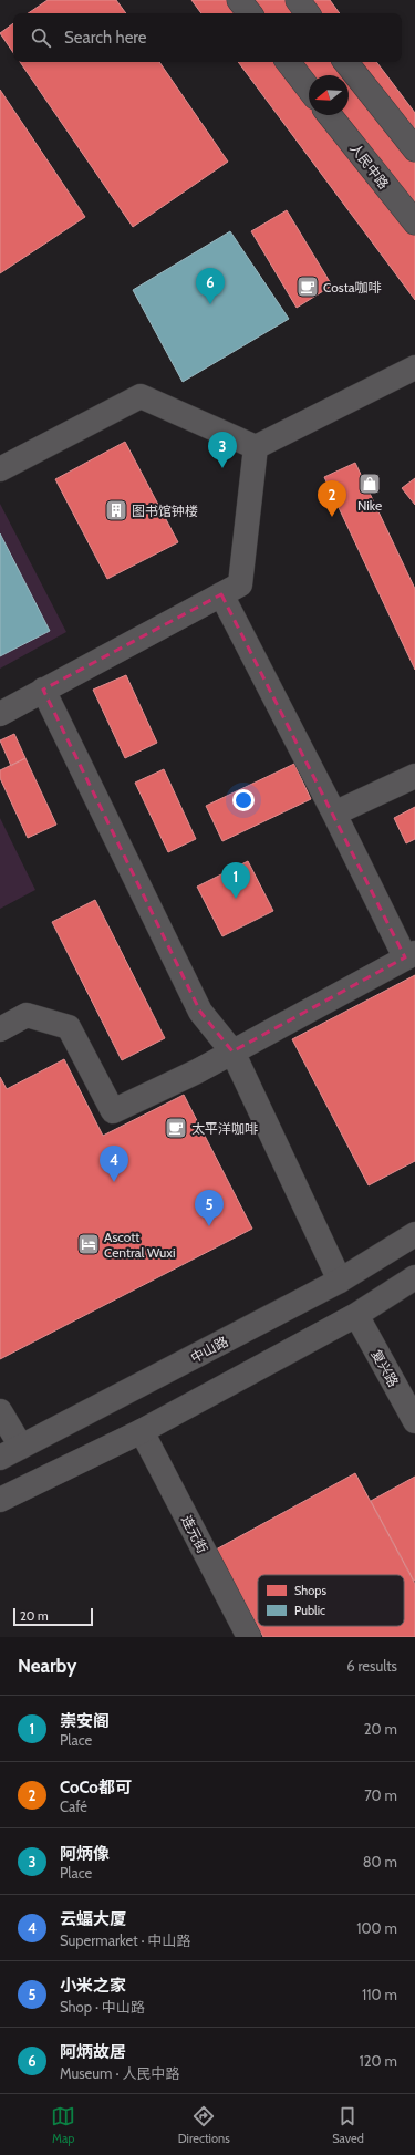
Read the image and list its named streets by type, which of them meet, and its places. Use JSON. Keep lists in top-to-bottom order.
{
  "streets": {
    "street": [
      "人民中路",
      "中山路",
      "复兴路",
      "连元街"
    ]
  },
  "places": {
    "cafe": ["Costa咖啡", "太平洋咖啡"],
    "shop": ["Nike"],
    "building": ["图书馆钟楼"],
    "hotel": ["Ascott Central Wuxi"]
  },
  "legend": ["Shops", "Public"],
  "scale_bar": "20 m",
  "north": "left",
  "page": {
    "search": "Search here",
    "pins": [
      "6",
      "3",
      "2",
      "1",
      "4",
      "5"
    ],
    "scale": "20 m",
    "heading": ["Nearby", "6 results"],
    "list": [
      {
        "mark": "1",
        "name": "崇安阁",
        "note": "Place",
        "value": "20 m"
      },
      {
        "mark": "2",
        "name": "CoCo都可",
        "note": "Café",
        "value": "70 m"
      },
      {
        "mark": "3",
        "name": "阿炳像",
        "note": "Place",
        "value": "80 m"
      },
      {
        "mark": "4",
        "name": "云蝠大厦",
        "note": "Supermarket · 中山路",
        "value": "100 m"
      },
      {
        "mark": "5",
        "name": "小米之家",
        "note": "Shop · 中山路",
        "value": "110 m"
      },
      {
        "mark": "6",
        "name": "阿炳故居",
        "note": "Museum · 人民中路",
        "value": "120 m"
      }
    ],
    "nav": ["Map", "Directions", "Saved"]
  }
}
